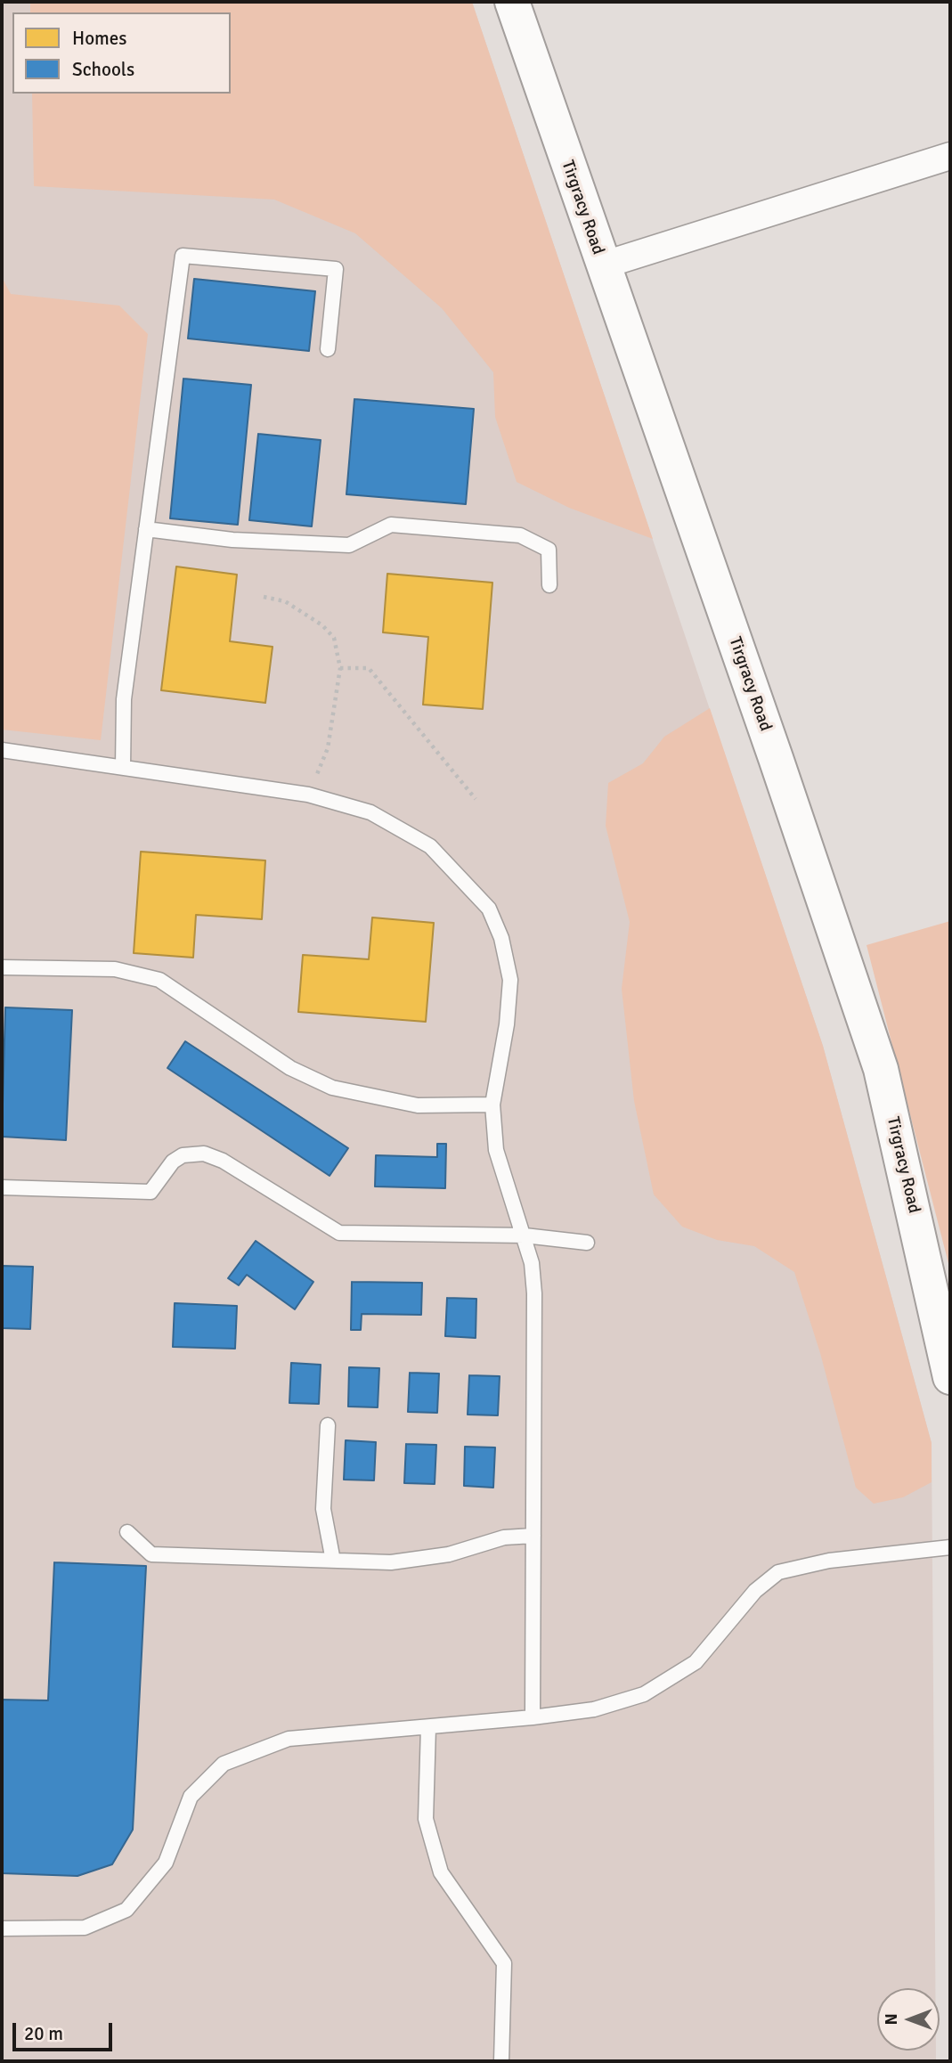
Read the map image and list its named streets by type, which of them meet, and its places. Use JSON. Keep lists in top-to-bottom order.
{
  "streets": {
    "street": ["Tirgracy Road"]
  },
  "legend": ["Homes", "Schools"],
  "scale_bar": "20 m",
  "north": "left"
}
